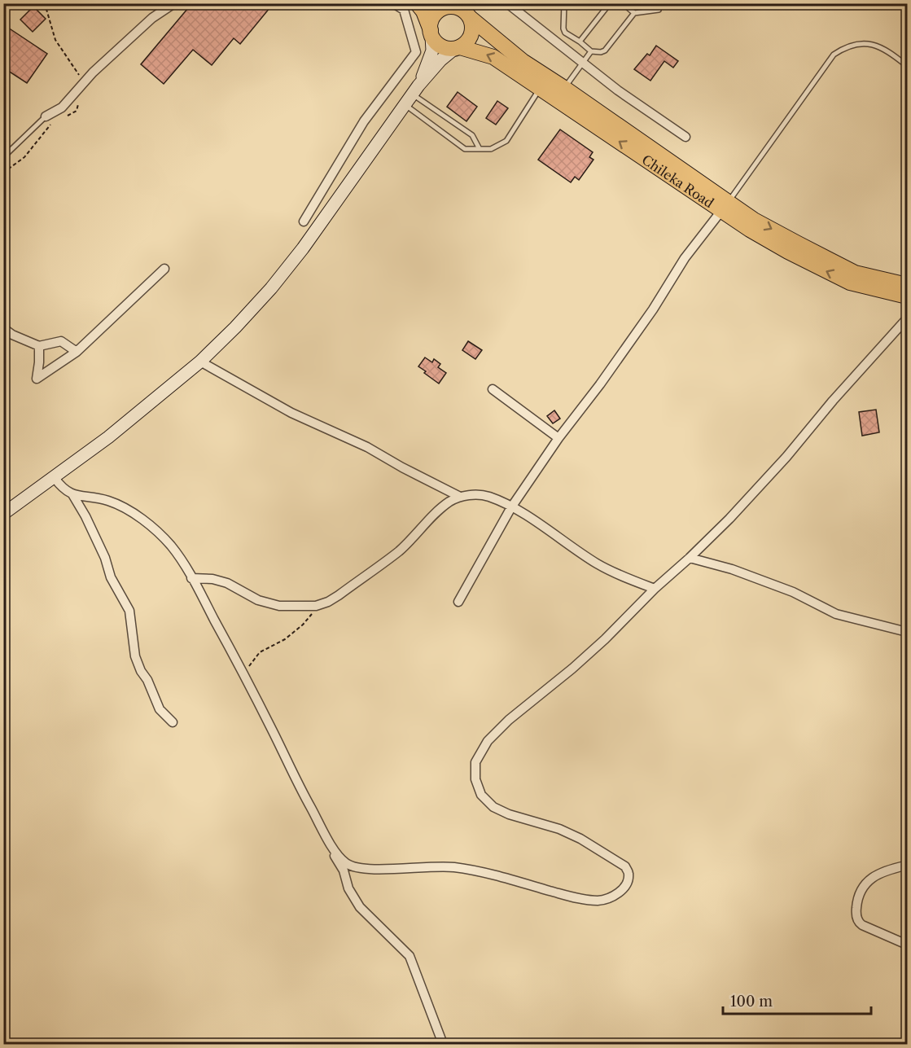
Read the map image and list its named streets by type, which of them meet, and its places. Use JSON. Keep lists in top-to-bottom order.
{
  "streets": {
    "highway": ["Chileka Road"]
  },
  "scale_bar": "100 m"
}
